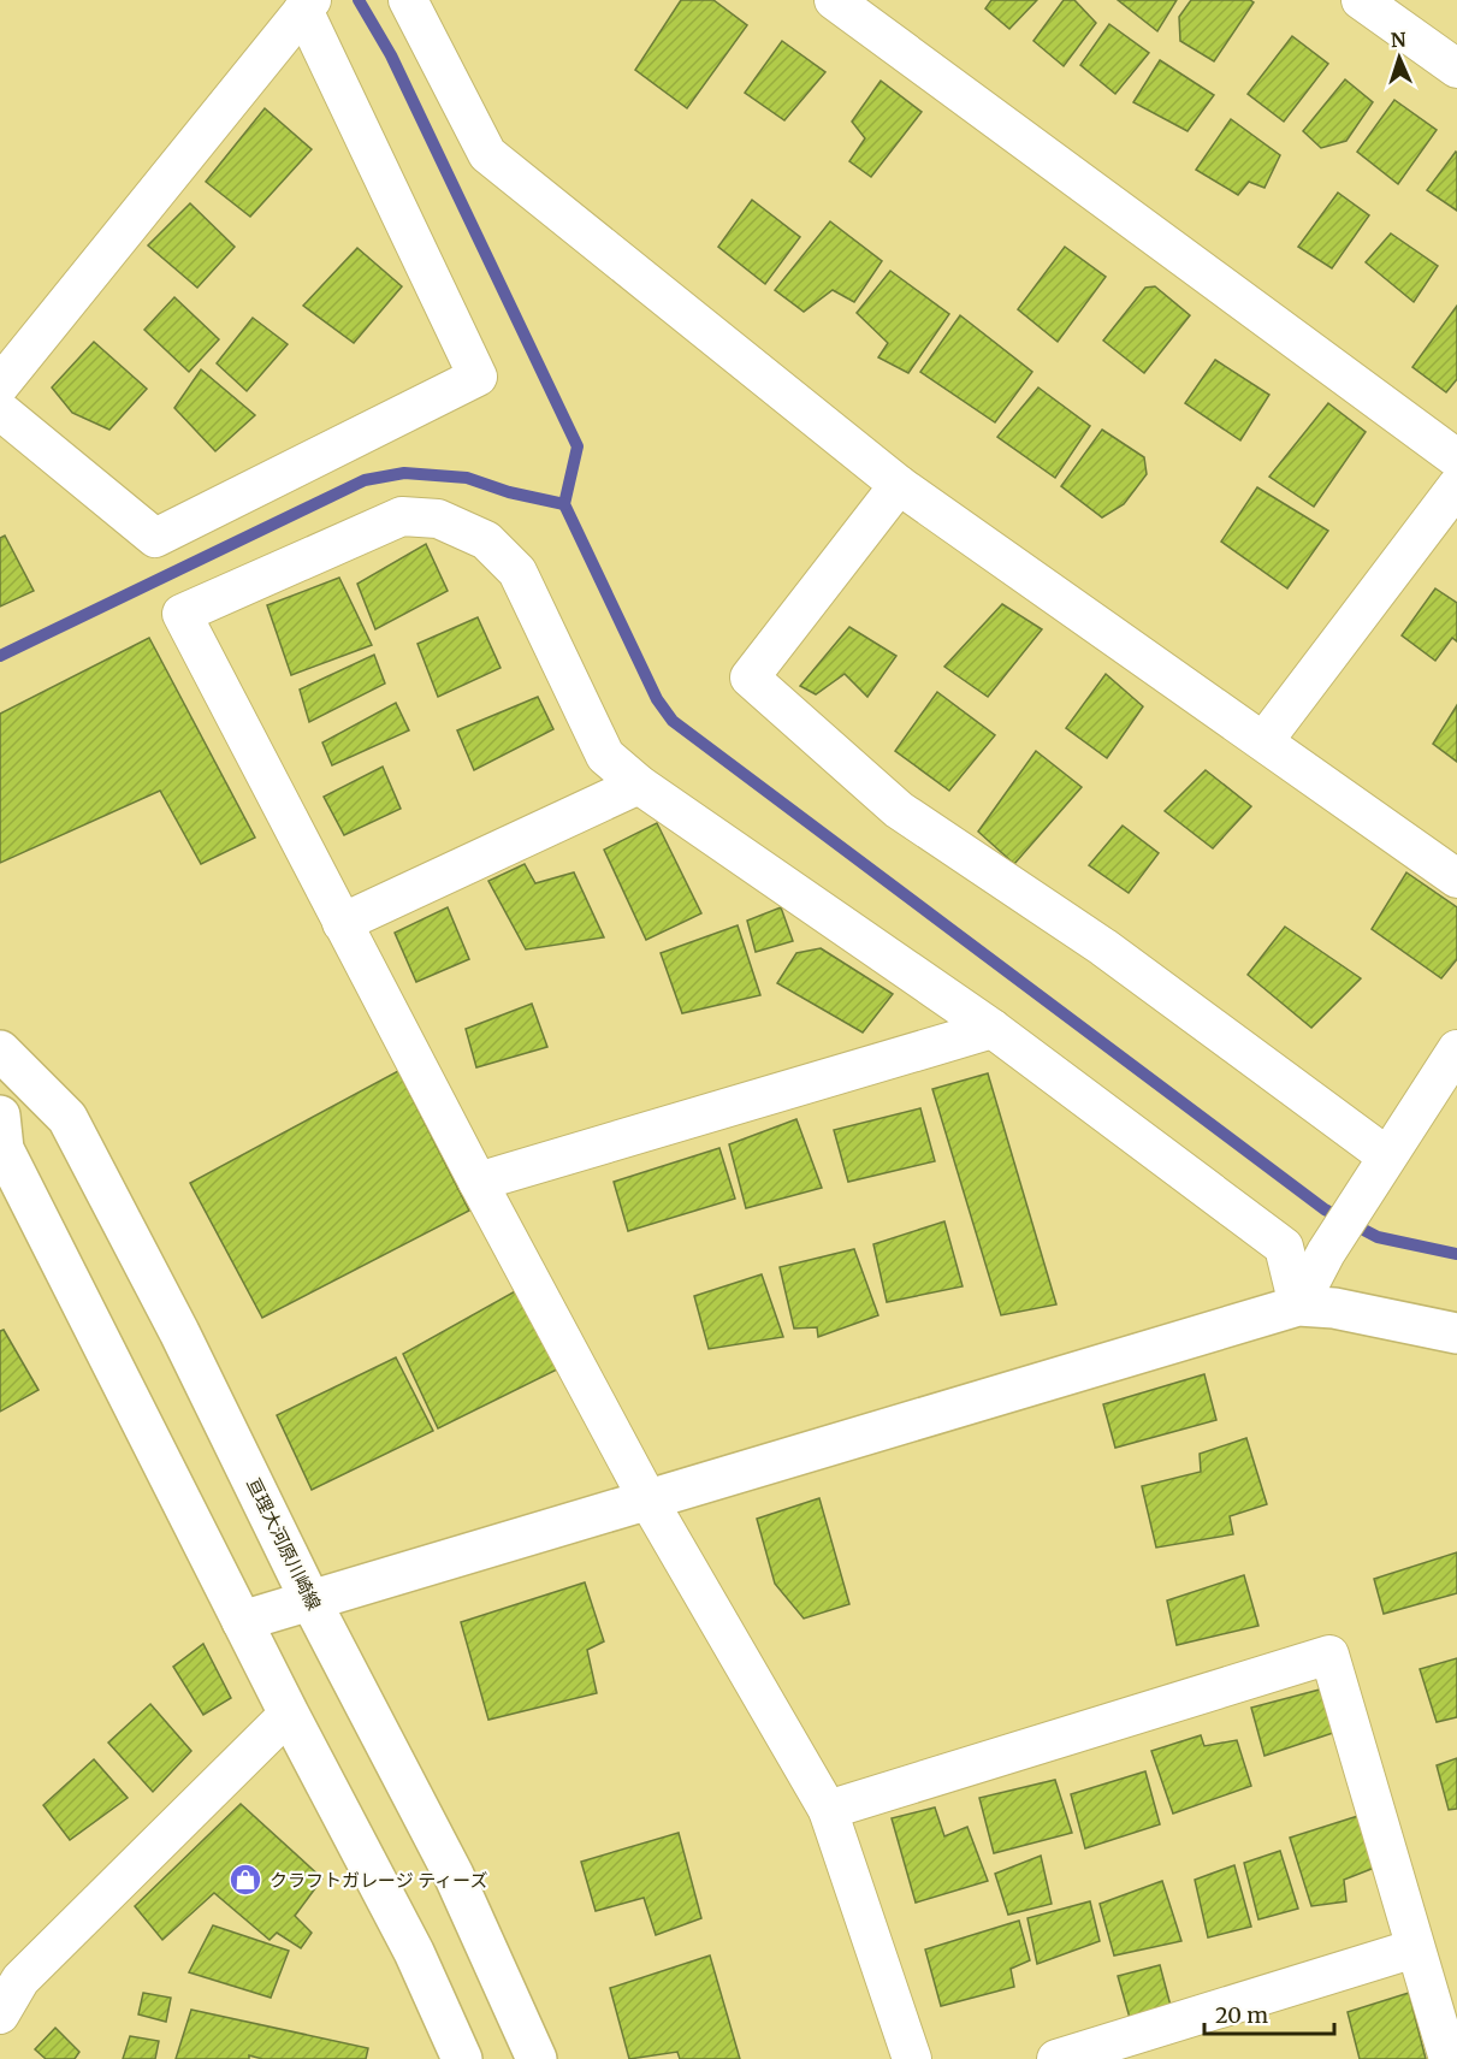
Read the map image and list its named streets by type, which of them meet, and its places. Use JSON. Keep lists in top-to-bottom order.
{
  "streets": {
    "main road": ["亘理大河原川崎線"]
  },
  "places": {
    "shop": ["クラフトガレージ ティーズ"]
  },
  "scale_bar": "20 m",
  "north": "top"
}
